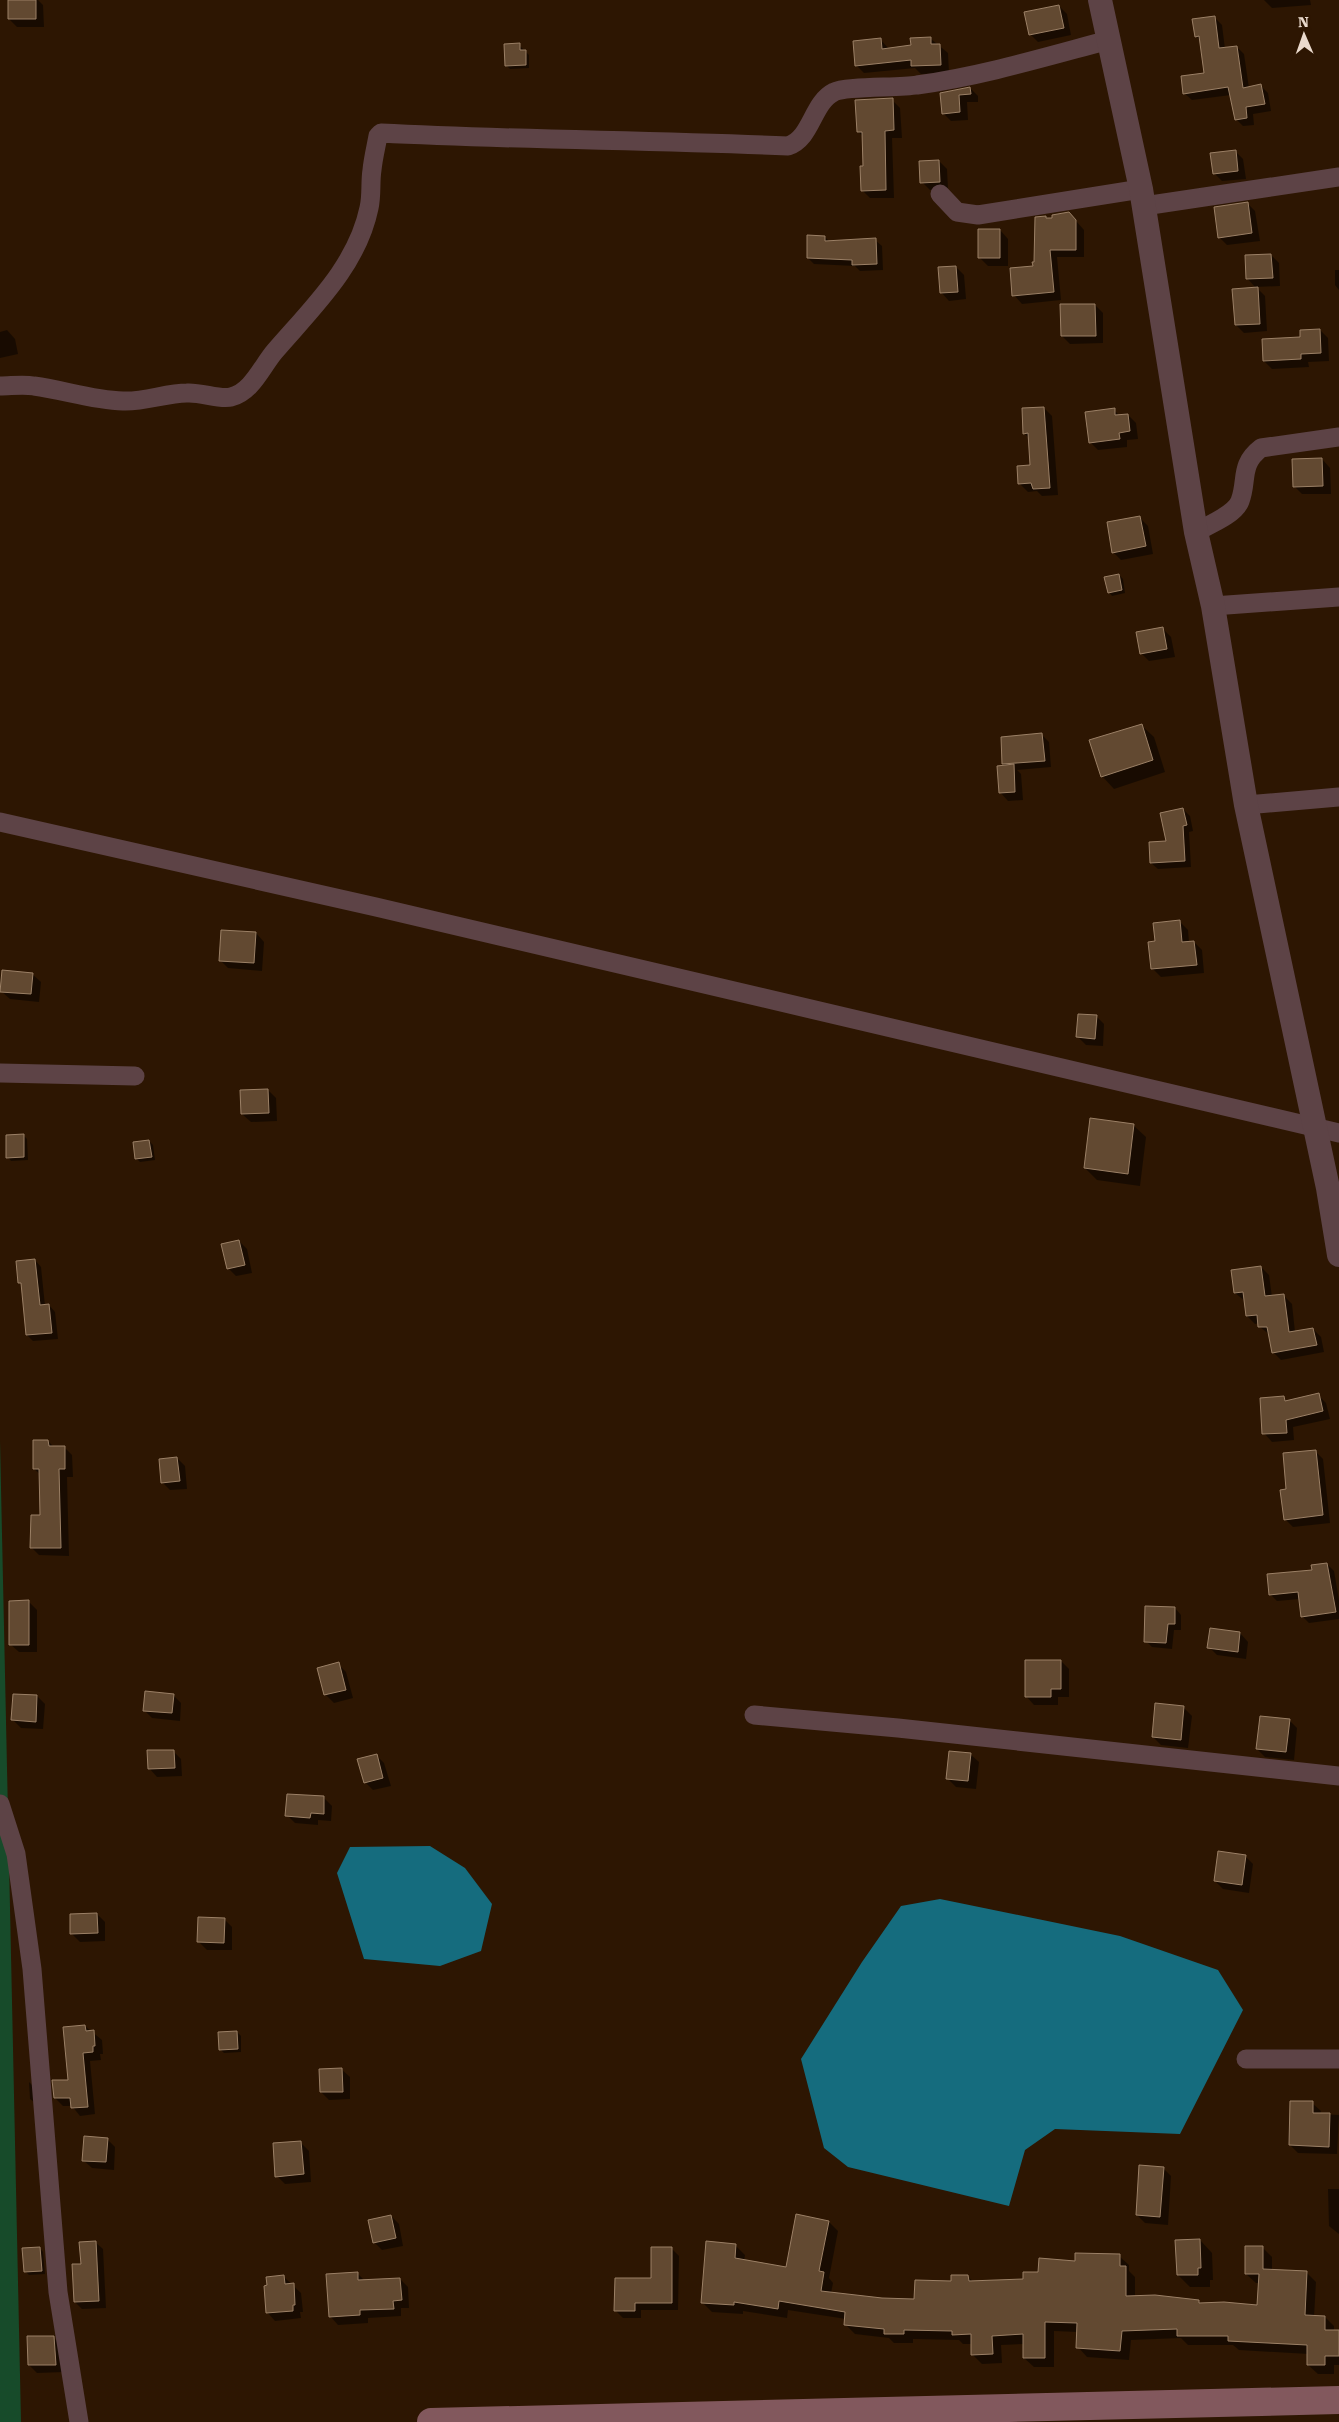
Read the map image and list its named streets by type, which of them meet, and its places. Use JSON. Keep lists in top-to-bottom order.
{
  "north": "top"
}
